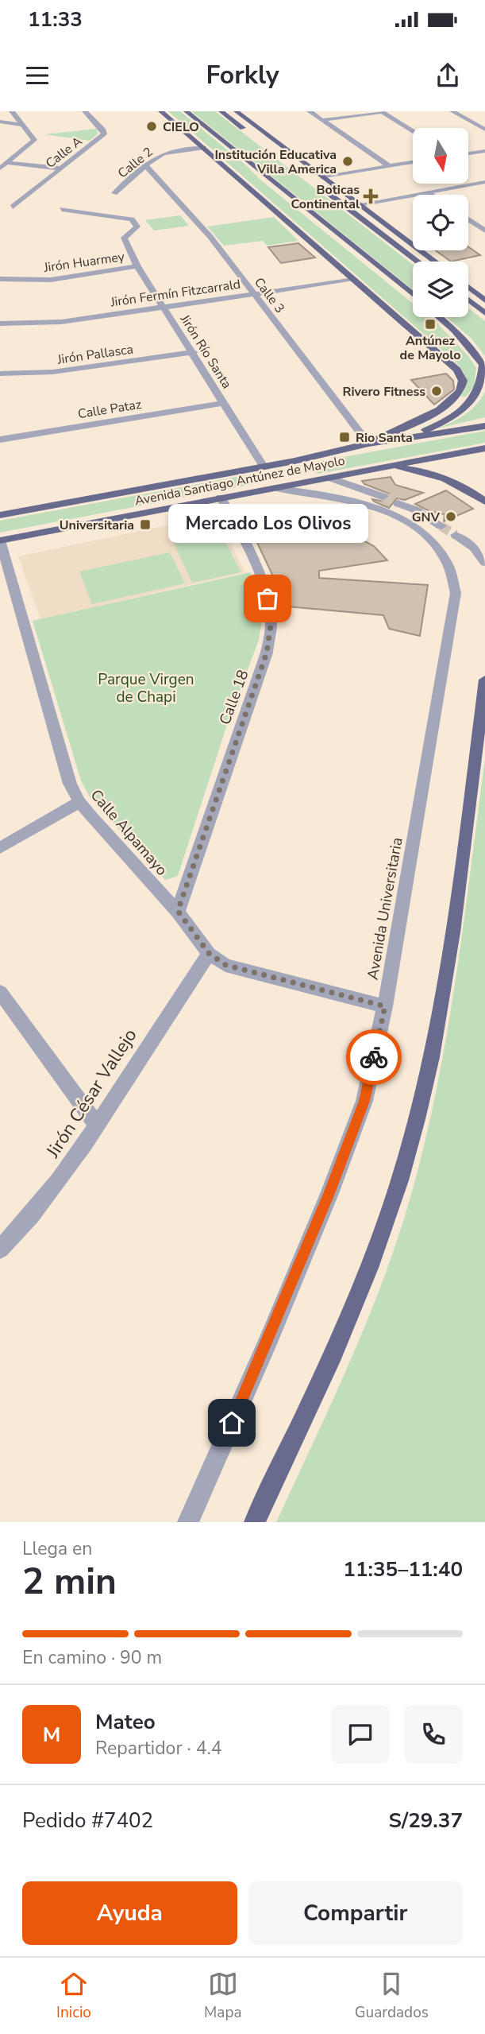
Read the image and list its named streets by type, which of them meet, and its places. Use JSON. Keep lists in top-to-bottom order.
{
  "streets": {
    "main road": ["Avenida Santiago Antúnez de Mayolo"],
    "street": [
      "Calle A",
      "Calle 2",
      "Jirón Huarmey",
      "Jirón Fermín Fitzcarrald",
      "Calle 3",
      "Jirón Río Santa",
      "Jirón Pallasca",
      "Calle Pataz",
      "Calle 18",
      "Calle Alpamayo",
      "Avenida Universitaria",
      "Jirón César Vallejo"
    ]
  },
  "crossings": [
    ["Calle 2", "Calle 3"],
    ["Jirón Huarmey", "Jirón Río Santa"],
    ["Jirón Fermín Fitzcarrald", "Calle 3"],
    ["Jirón Fermín Fitzcarrald", "Jirón Río Santa"],
    ["Calle 3", "Avenida Santiago Antúnez de Mayolo"],
    ["Jirón Río Santa", "Jirón Pallasca"],
    ["Jirón Río Santa", "Calle Pataz"],
    ["Jirón Río Santa", "Avenida Santiago Antúnez de Mayolo"],
    ["Avenida Santiago Antúnez de Mayolo", "Calle 18"],
    ["Avenida Santiago Antúnez de Mayolo", "Calle Alpamayo"],
    ["Avenida Santiago Antúnez de Mayolo", "Avenida Universitaria"],
    ["Calle 18", "Calle Alpamayo"],
    ["Calle Alpamayo", "Avenida Universitaria"],
    ["Calle Alpamayo", "Jirón César Vallejo"]
  ],
  "parks": ["Parque Virgen de Chapi"],
  "places": {
    "other": [
      "CIELO",
      "Institución Educativa Villa America",
      "Rivero Fitness",
      "GNV",
      "Mercado Los Olivos"
    ],
    "health": ["Boticas Continental"],
    "transit": ["Antúnez de Mayolo", "Rio Santa", "Universitaria"]
  },
  "north": "bottom",
  "page": {
    "status": "11:33",
    "header": "Forkly",
    "bubble": "Mercado Los Olivos",
    "heading": ["2 min", "Llega en", "11:35–11:40"],
    "panel": [
      "Mateo",
      "Repartidor · 4.4",
      "Pedido #7402",
      "S/29.37"
    ],
    "bar": "En camino · 90 m",
    "round": "M",
    "buttons": ["Ayuda", "Compartir"],
    "tabs": ["Inicio", "Mapa", "Guardados"]
  }
}
